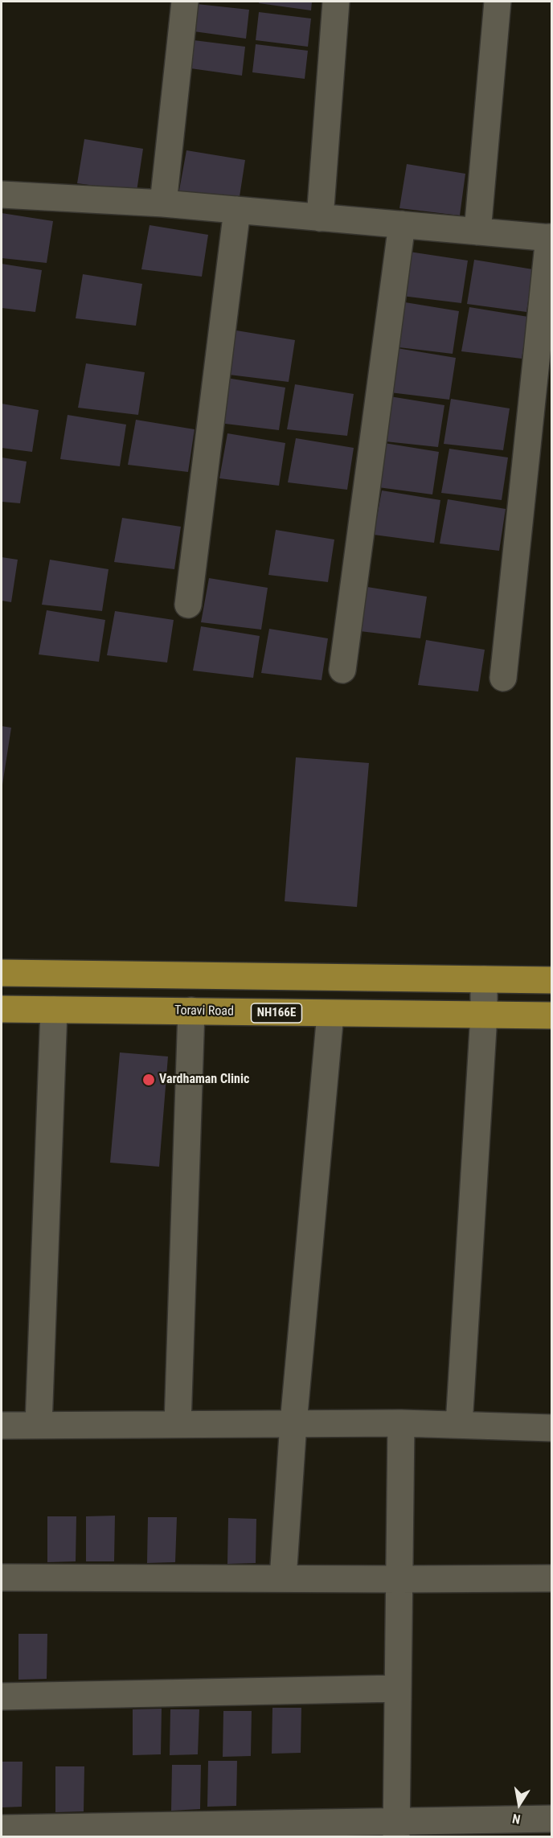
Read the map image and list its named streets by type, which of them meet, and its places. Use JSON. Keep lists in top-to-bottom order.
{
  "streets": {
    "highway": ["Toravi Road", "NH166E"]
  },
  "places": ["Vardhaman Clinic"],
  "north": "bottom"
}
